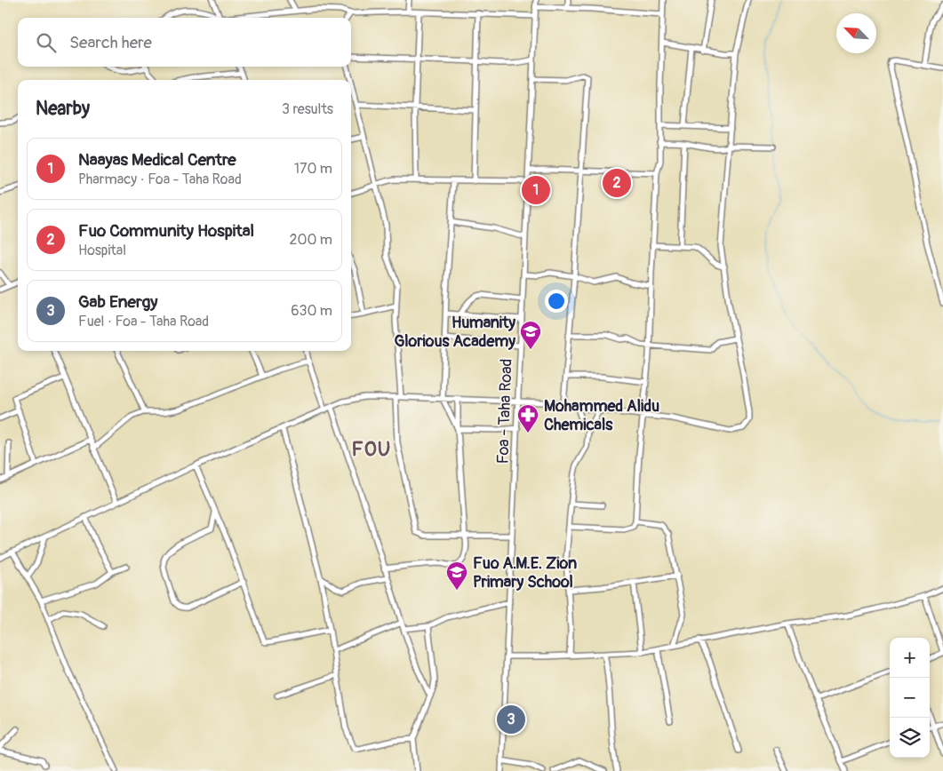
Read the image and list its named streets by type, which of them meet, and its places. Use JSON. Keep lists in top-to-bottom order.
{
  "streets": {
    "street": ["Foa - Taha Road"]
  },
  "districts": ["FOU"],
  "places": {
    "school or university": ["Humanity Glorious Academy", "Fuo A.M.E. Zion Primary School"],
    "pharmacy": ["Mohammed Alidu Chemicals"]
  },
  "north": "top left",
  "page": {
    "search": "Search here",
    "heading": ["Nearby", "3 results"],
    "list": [
      {
        "mark": "1",
        "name": "Naayas Medical Centre",
        "note": "Pharmacy · Foa - Taha Road",
        "value": "170 m"
      },
      {
        "mark": "2",
        "name": "Fuo Community Hospital",
        "note": "Hospital",
        "value": "200 m"
      },
      {
        "mark": "3",
        "name": "Gab Energy",
        "note": "Fuel · Foa - Taha Road",
        "value": "630 m"
      }
    ],
    "pins": ["2", "1", "3"],
    "map_buttons": ["+", "−"]
  }
}
